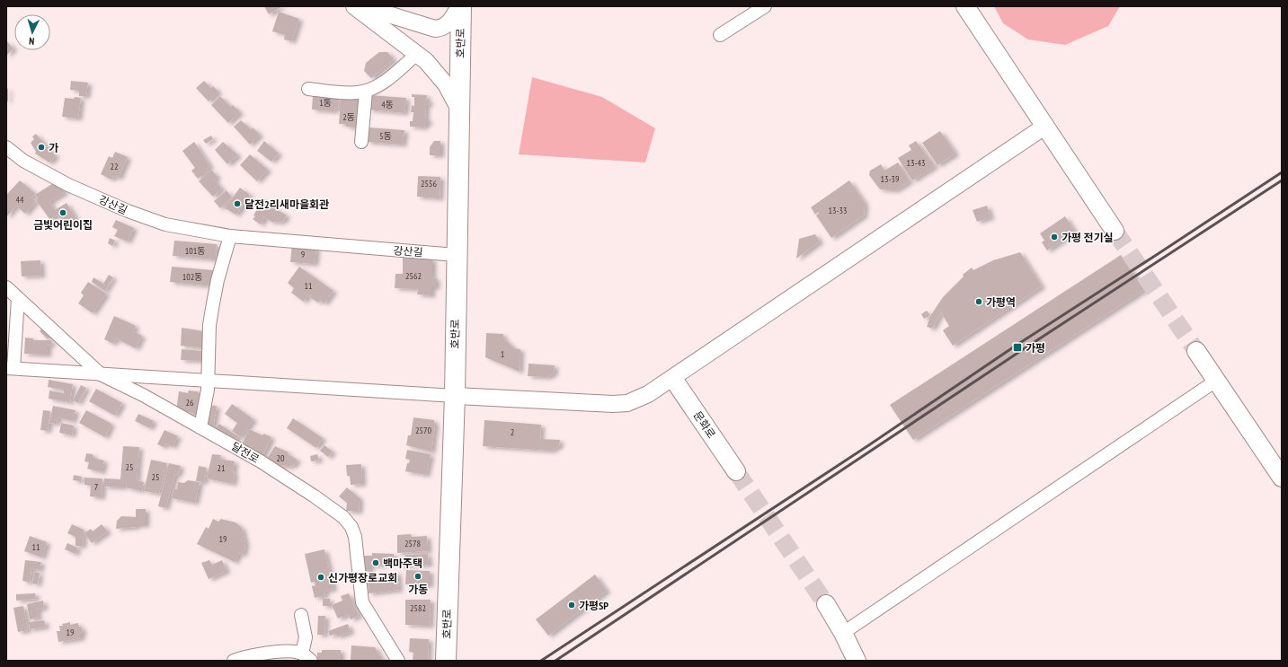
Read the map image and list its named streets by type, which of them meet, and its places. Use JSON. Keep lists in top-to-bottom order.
{
  "streets": {
    "main road": ["호반로", "문화로"],
    "street": ["강산길", "달전로"]
  },
  "crossings": [
    ["호반로", "강산길"]
  ],
  "places": {
    "other": [
      "가",
      "달전2리새마을회관",
      "금빛어린이집",
      "가평 전기실",
      "가평역",
      "백마주택",
      "가동",
      "신가평장로교회",
      "가평SP"
    ],
    "transit": ["가평"]
  },
  "house_numbers": [
    "1동",
    "4동",
    "2동",
    "5동",
    "13-43",
    "22",
    "13-39",
    "2556",
    "44",
    "13-33",
    "101동",
    "9",
    "2562",
    "102동",
    "11",
    "1",
    "26",
    "2570",
    "2",
    "20",
    "25",
    "21",
    "25",
    "7",
    "19",
    "2578",
    "11",
    "2582",
    "19"
  ],
  "north": "bottom"
}
